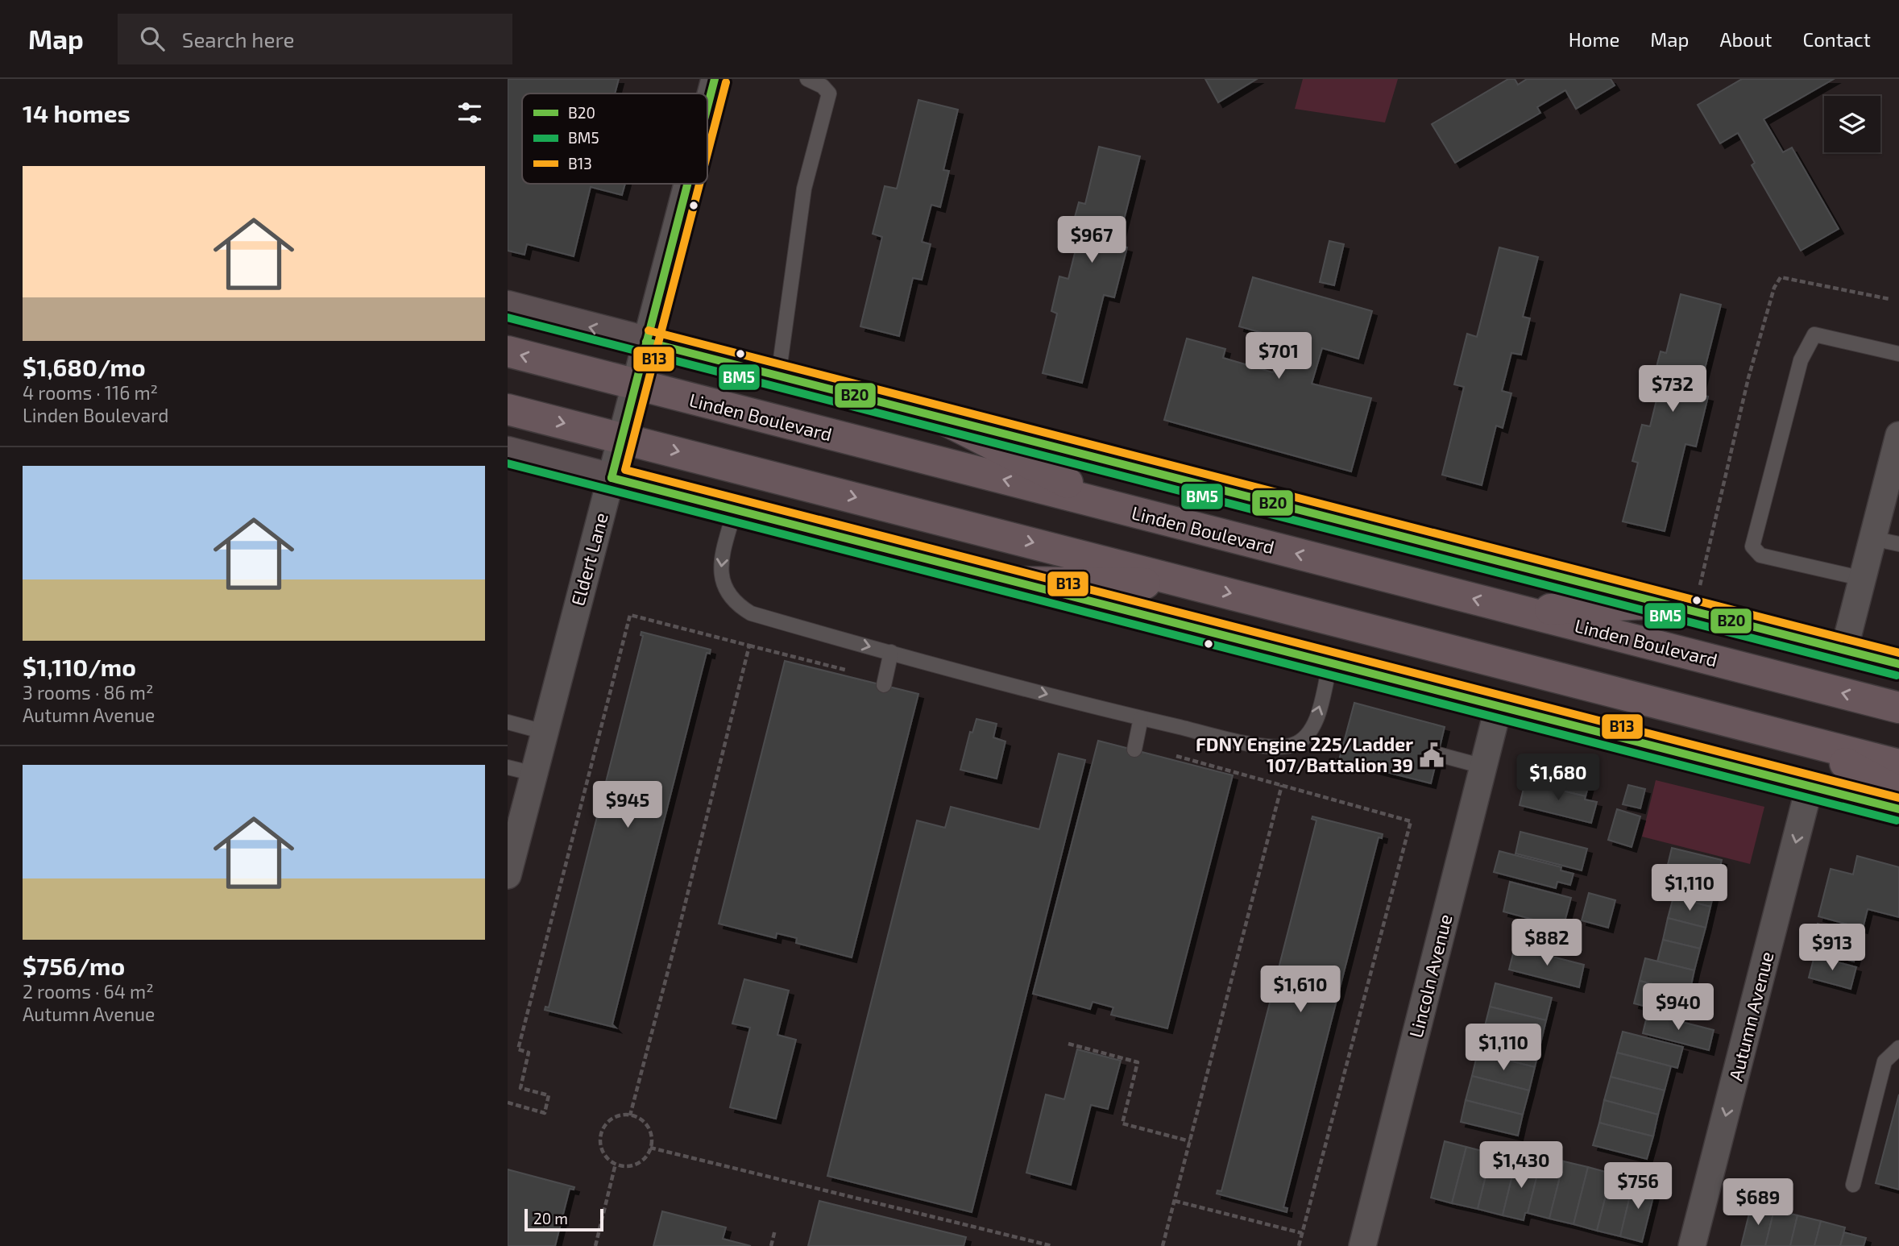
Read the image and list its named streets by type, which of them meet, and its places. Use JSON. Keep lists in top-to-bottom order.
{
  "streets": {
    "highway": ["Linden Boulevard"],
    "street": ["Eldert Lane", "Lincoln Avenue", "Autumn Avenue"]
  },
  "crossings": [
    ["Linden Boulevard", "Eldert Lane"]
  ],
  "one_way": ["Autumn Avenue"],
  "places": {
    "public building": ["FDNY Engine 225/Ladder 107/Battalion 39"]
  },
  "lines": ["transit line B20", "transit line B13", "transit line BM5"],
  "legend": ["B20", "BM5", "B13"],
  "scale_bar": "20 m",
  "page": {
    "header": "Map",
    "search": "Search here",
    "nav": [
      "Home",
      "Map",
      "About",
      "Contact"
    ],
    "heading": "14 homes",
    "list": [
      {
        "name": "$1,680/mo",
        "note": "4 rooms · 116 m² · Linden Boulevard"
      },
      {
        "name": "$1,110/mo",
        "note": "3 rooms · 86 m² · Autumn Avenue"
      },
      {
        "name": "$756/mo",
        "note": "2 rooms · 64 m² · Autumn Avenue"
      }
    ],
    "price": [
      "$967",
      "$701",
      "$732",
      "$1,680",
      "$945",
      "$1,110",
      "$882",
      "$913",
      "$1,610",
      "$940",
      "$1,110",
      "$1,430",
      "$756",
      "$689"
    ],
    "scale": "20 m"
  }
}
